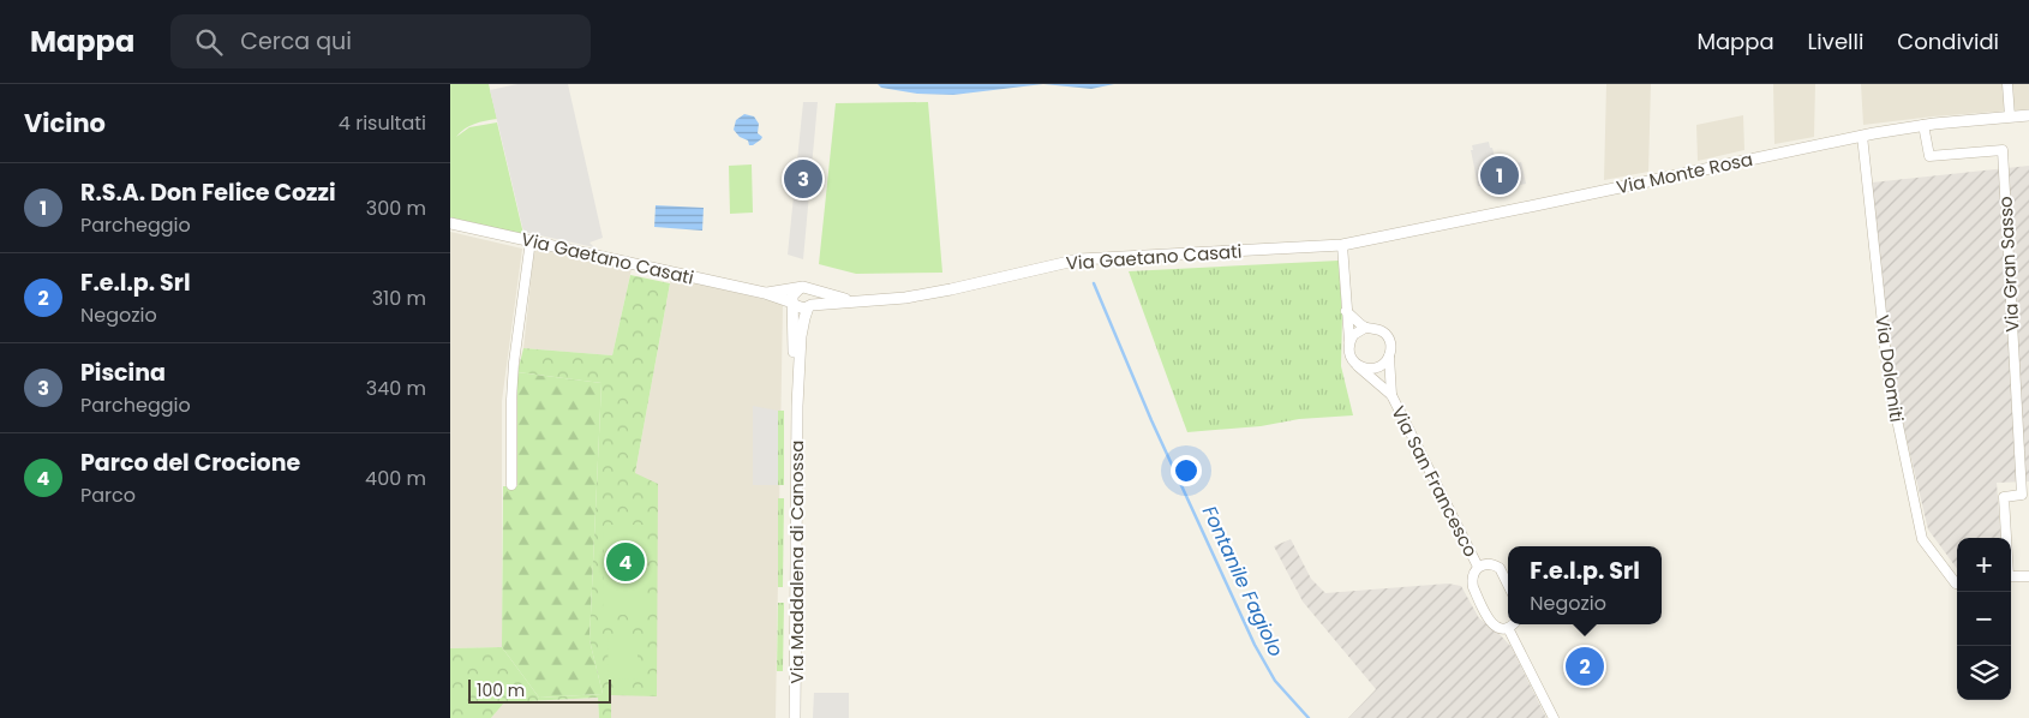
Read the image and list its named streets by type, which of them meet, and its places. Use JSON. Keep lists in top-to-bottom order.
{
  "streets": {
    "street": [
      "Via Monte Rosa",
      "Via Gaetano Casati",
      "Via Gran Sasso",
      "Via Dolomiti",
      "Via San Francesco",
      "Via Maddalena di Canossa"
    ]
  },
  "crossings": [
    ["Via Monte Rosa", "Via Gaetano Casati"],
    ["Via Monte Rosa", "Via Gran Sasso"],
    ["Via Monte Rosa", "Via Dolomiti"],
    ["Via Gaetano Casati", "Via Maddalena di Canossa"]
  ],
  "water": ["Fontanile Fagiolo"],
  "scale_bar": "100 m",
  "page": {
    "header": "Mappa",
    "search": "Cerca qui",
    "nav": ["Mappa", "Livelli", "Condividi"],
    "heading": ["Vicino", "4 risultati"],
    "pins": [
      "1",
      "3",
      "4",
      "2"
    ],
    "list": [
      {
        "mark": "1",
        "name": "R.S.A. Don Felice Cozzi",
        "note": "Parcheggio",
        "value": "300 m"
      },
      {
        "mark": "2",
        "name": "F.e.l.p. Srl",
        "note": "Negozio",
        "value": "310 m"
      },
      {
        "mark": "3",
        "name": "Piscina",
        "note": "Parcheggio",
        "value": "340 m"
      },
      {
        "mark": "4",
        "name": "Parco del Crocione",
        "note": "Parco",
        "value": "400 m"
      }
    ],
    "map_buttons": ["+", "−"],
    "popup": ["F.e.l.p. Srl", "Negozio"],
    "scale": "100 m"
  }
}
